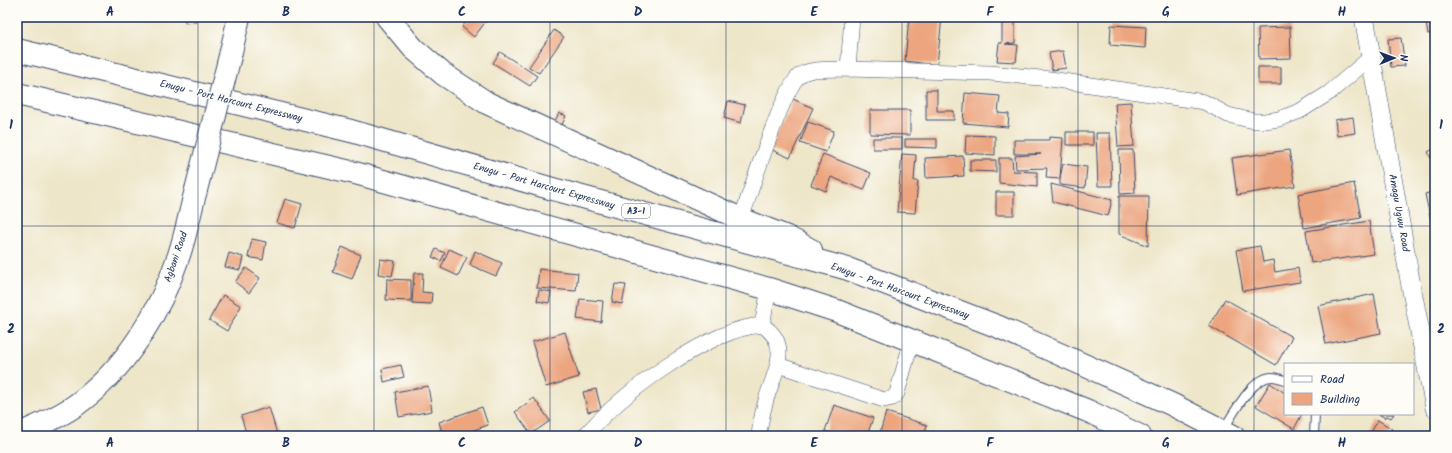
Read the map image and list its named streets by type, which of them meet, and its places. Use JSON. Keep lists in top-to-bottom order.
{
  "streets": {
    "main road": ["Enugu - Port Harcourt Expressway", "A3-1", "Agbani Road"],
    "street": ["Amagu Ugwu Road"]
  },
  "legend": ["Road", "Building"],
  "north": "right",
  "grid": {
    "columns": [
      "A",
      "B",
      "C",
      "D",
      "E",
      "F",
      "G",
      "H"
    ],
    "rows": ["1", "2"]
  }
}
